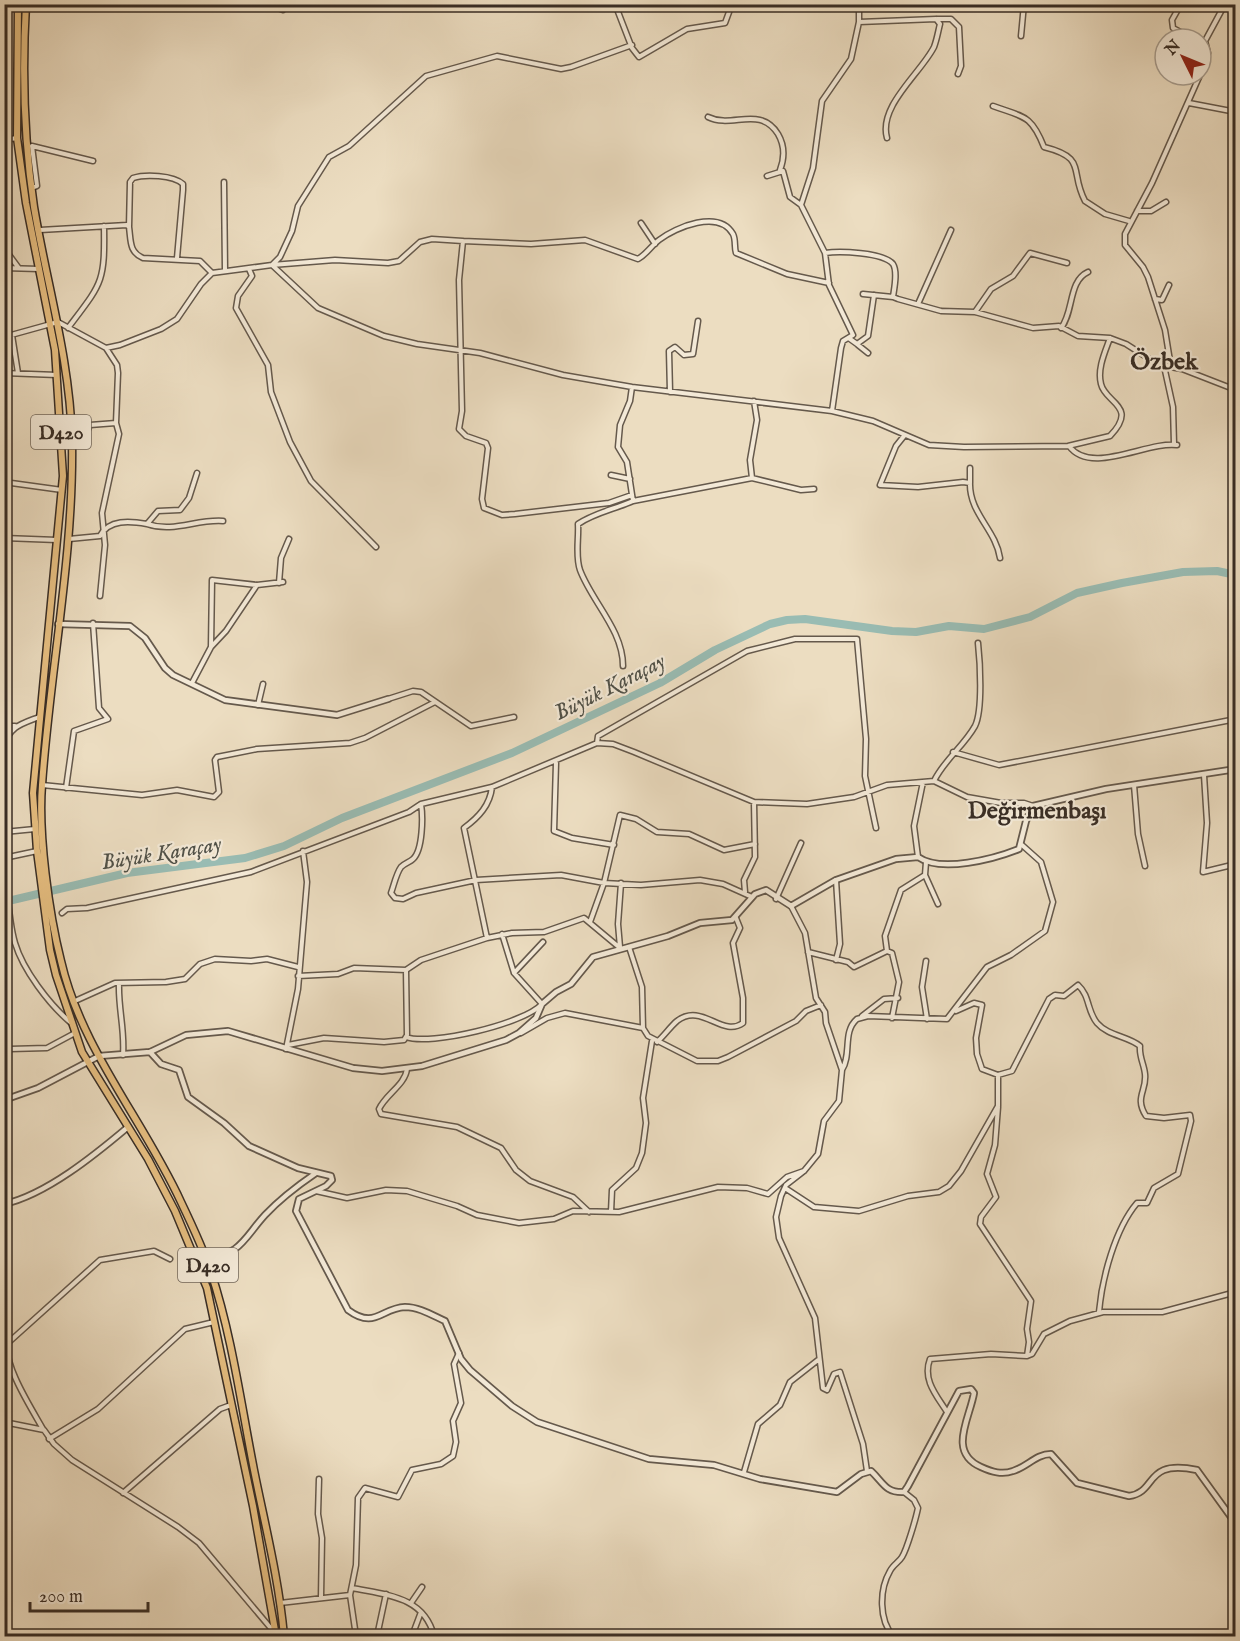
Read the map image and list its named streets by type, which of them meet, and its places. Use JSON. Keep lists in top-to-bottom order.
{
  "streets": {
    "highway": ["D420"]
  },
  "districts": ["Özbek", "Değirmenbaşı"],
  "water": ["Büyük Karaçay"],
  "scale_bar": "200 m",
  "north": "top left"
}
